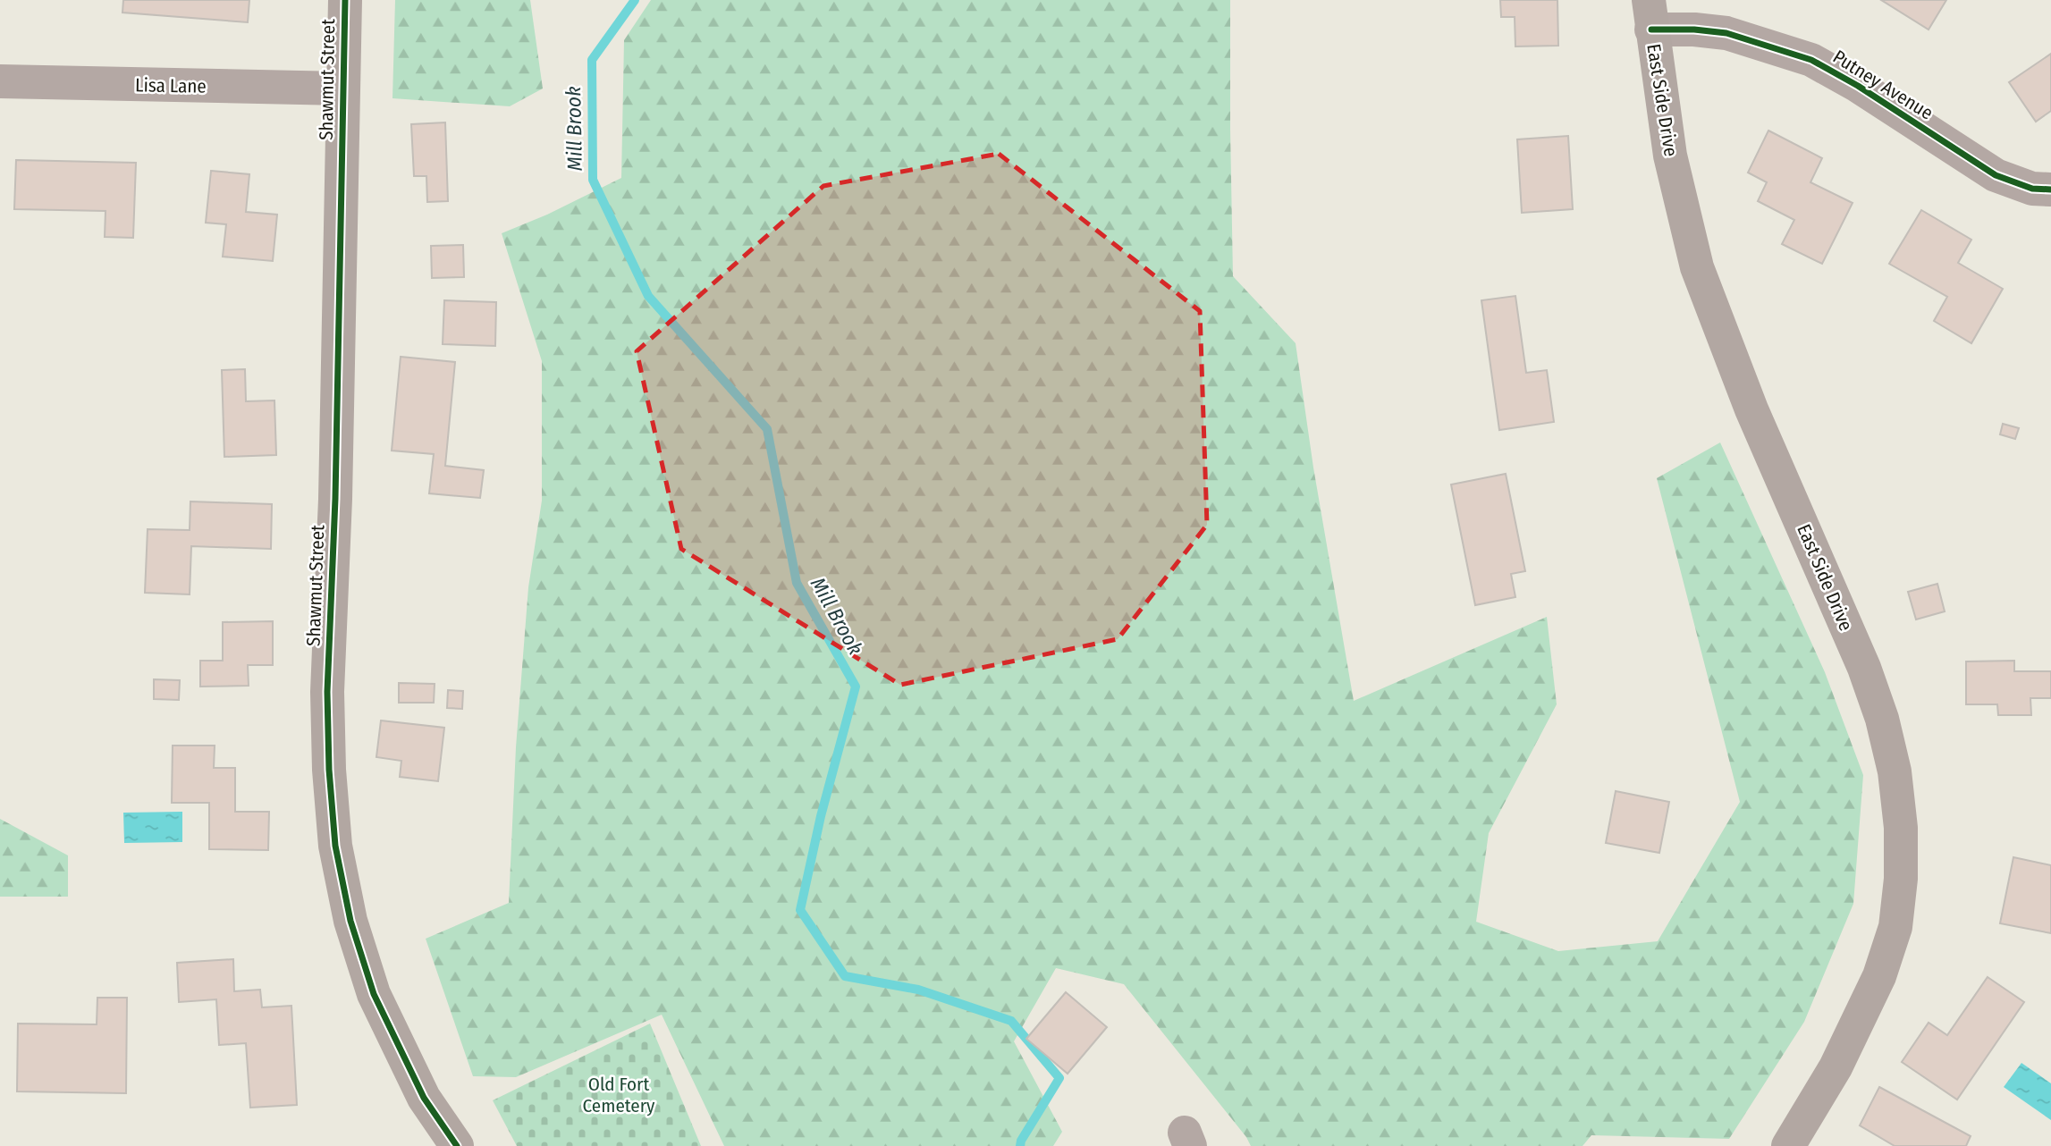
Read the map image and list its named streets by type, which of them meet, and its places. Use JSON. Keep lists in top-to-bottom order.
{
  "streets": {
    "main road": ["Shawmut Street", "East Side Drive"],
    "street": ["Putney Avenue", "Lisa Lane"]
  },
  "crossings": [
    ["Shawmut Street", "Lisa Lane"],
    ["Putney Avenue", "East Side Drive"]
  ],
  "water": ["Mill Brook"],
  "parks": ["Old Fort Cemetery"]
}
